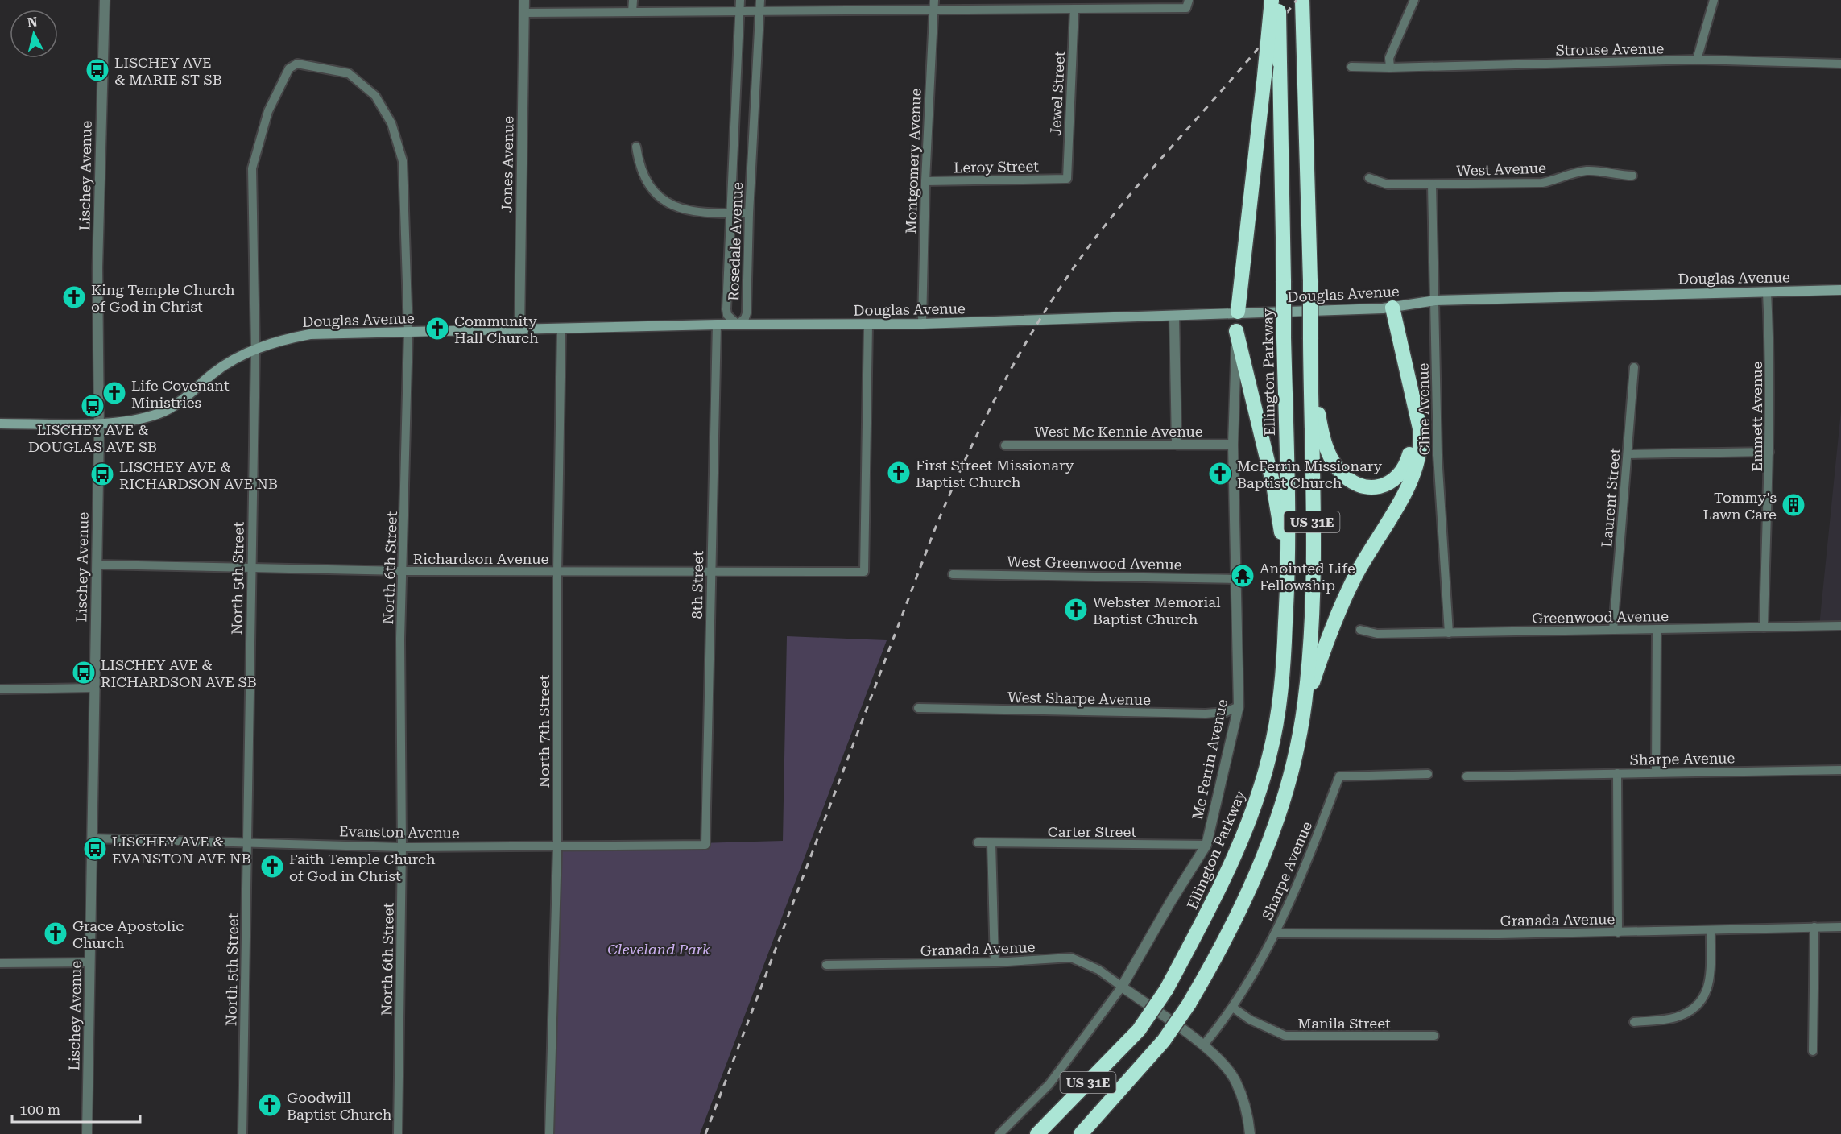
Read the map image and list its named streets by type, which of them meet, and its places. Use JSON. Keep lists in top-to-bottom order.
{
  "streets": {
    "highway": ["Ellington Parkway", "US 31E"],
    "main road": ["Douglas Avenue", "Mc Ferrin Avenue"],
    "street": [
      "Strouse Avenue",
      "Jewel Street",
      "Montgomery Avenue",
      "Jones Avenue",
      "Leroy Street",
      "West Avenue",
      "Lischey Avenue",
      "Rosedale Avenue",
      "Cline Avenue",
      "Emmett Avenue",
      "West Mc Kennie Avenue",
      "Laurent Street",
      "Richardson Avenue",
      "West Greenwood Avenue",
      "North 6th Street",
      "North 5th Street",
      "8th Street",
      "Greenwood Avenue",
      "West Sharpe Avenue",
      "North 7th Street",
      "Sharpe Avenue",
      "Carter Street",
      "Evanston Avenue",
      "Granada Avenue",
      "Manila Street"
    ]
  },
  "crossings": [
    ["Jewel Street", "Leroy Street"],
    ["Montgomery Avenue", "Leroy Street"],
    ["Montgomery Avenue", "Douglas Avenue"],
    ["Jones Avenue", "Douglas Avenue"],
    ["West Avenue", "Cline Avenue"],
    ["Lischey Avenue", "Douglas Avenue"],
    ["Lischey Avenue", "Richardson Avenue"],
    ["Lischey Avenue", "Evanston Avenue"],
    ["Rosedale Avenue", "Douglas Avenue"],
    ["Douglas Avenue", "Cline Avenue"],
    ["Douglas Avenue", "Emmett Avenue"],
    ["Douglas Avenue", "Richardson Avenue"],
    ["Douglas Avenue", "North 6th Street"],
    ["Douglas Avenue", "North 5th Street"],
    ["Douglas Avenue", "8th Street"],
    ["Douglas Avenue", "North 7th Street"],
    ["Douglas Avenue", "Mc Ferrin Avenue"],
    ["Cline Avenue", "Greenwood Avenue"],
    ["Emmett Avenue", "Greenwood Avenue"],
    ["West Mc Kennie Avenue", "Mc Ferrin Avenue"],
    ["Laurent Street", "Greenwood Avenue"],
    ["Richardson Avenue", "North 6th Street"],
    ["Richardson Avenue", "North 5th Street"],
    ["Richardson Avenue", "8th Street"],
    ["Richardson Avenue", "North 7th Street"],
    ["West Greenwood Avenue", "Mc Ferrin Avenue"],
    ["North 6th Street", "North 5th Street"],
    ["North 6th Street", "Evanston Avenue"],
    ["North 5th Street", "Evanston Avenue"],
    ["8th Street", "Evanston Avenue"],
    ["West Sharpe Avenue", "Mc Ferrin Avenue"],
    ["North 7th Street", "Evanston Avenue"],
    ["Sharpe Avenue", "Granada Avenue"],
    ["Sharpe Avenue", "Manila Street"],
    ["Mc Ferrin Avenue", "Carter Street"],
    ["Mc Ferrin Avenue", "Granada Avenue"]
  ],
  "parks": ["Cleveland Park"],
  "places": {
    "bus stop": [
      "LISCHEY AVE & MARIE ST SB",
      "LISCHEY AVE & DOUGLAS AVE SB",
      "LISCHEY AVE & RICHARDSON AVE NB",
      "LISCHEY AVE & RICHARDSON AVE SB",
      "LISCHEY AVE & EVANSTON AVE NB"
    ],
    "church": [
      "King Temple Church of God in Christ",
      "Community Hall Church",
      "Life Covenant Ministries",
      "First Street Missionary Baptist Church",
      "McFerrin Missionary Baptist Church",
      "Webster Memorial Baptist Church",
      "Faith Temple Church of God in Christ",
      "Grace Apostolic Church",
      "Goodwill Baptist Church"
    ],
    "building": ["Tommy's Lawn Care"],
    "temple": ["Anointed Life Fellowship"]
  },
  "scale_bar": "100 m",
  "north": "top"
}
